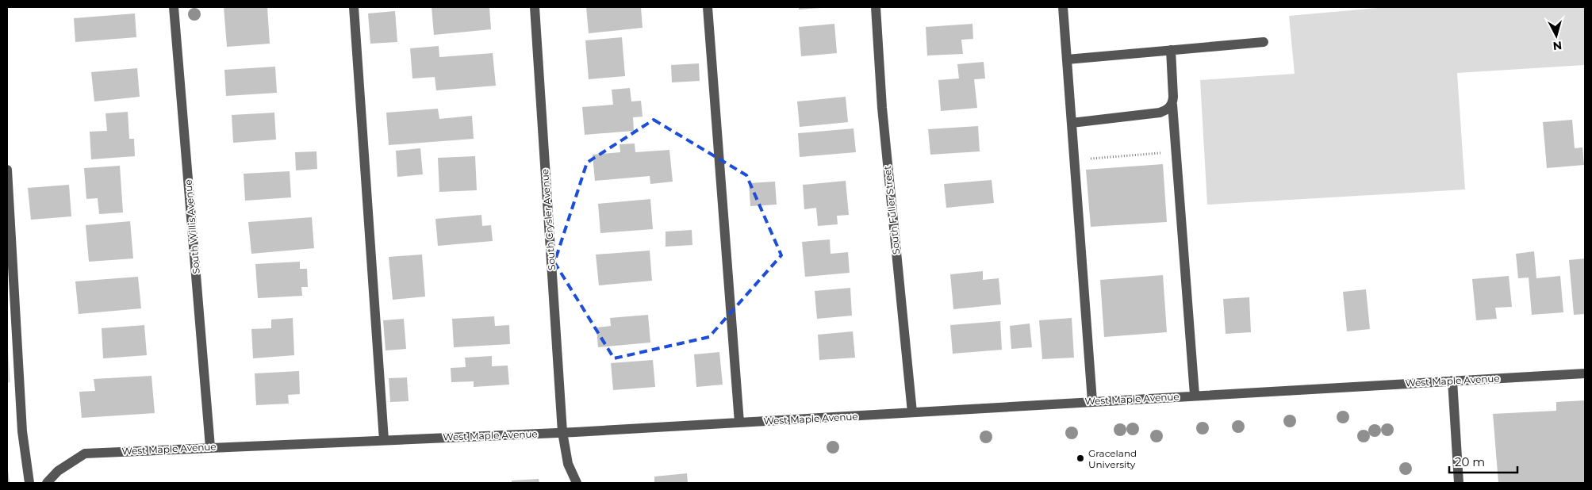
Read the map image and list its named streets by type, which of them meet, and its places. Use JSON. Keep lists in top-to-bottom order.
{
  "streets": {
    "street": [
      "South Fuller Street",
      "South Crysler Avenue",
      "South Willis Avenue",
      "West Maple Avenue"
    ]
  },
  "crossings": [
    ["South Fuller Street", "West Maple Avenue"],
    ["South Crysler Avenue", "West Maple Avenue"],
    ["South Willis Avenue", "West Maple Avenue"]
  ],
  "places": ["Graceland University"],
  "scale_bar": "20 m",
  "north": "bottom"
}
